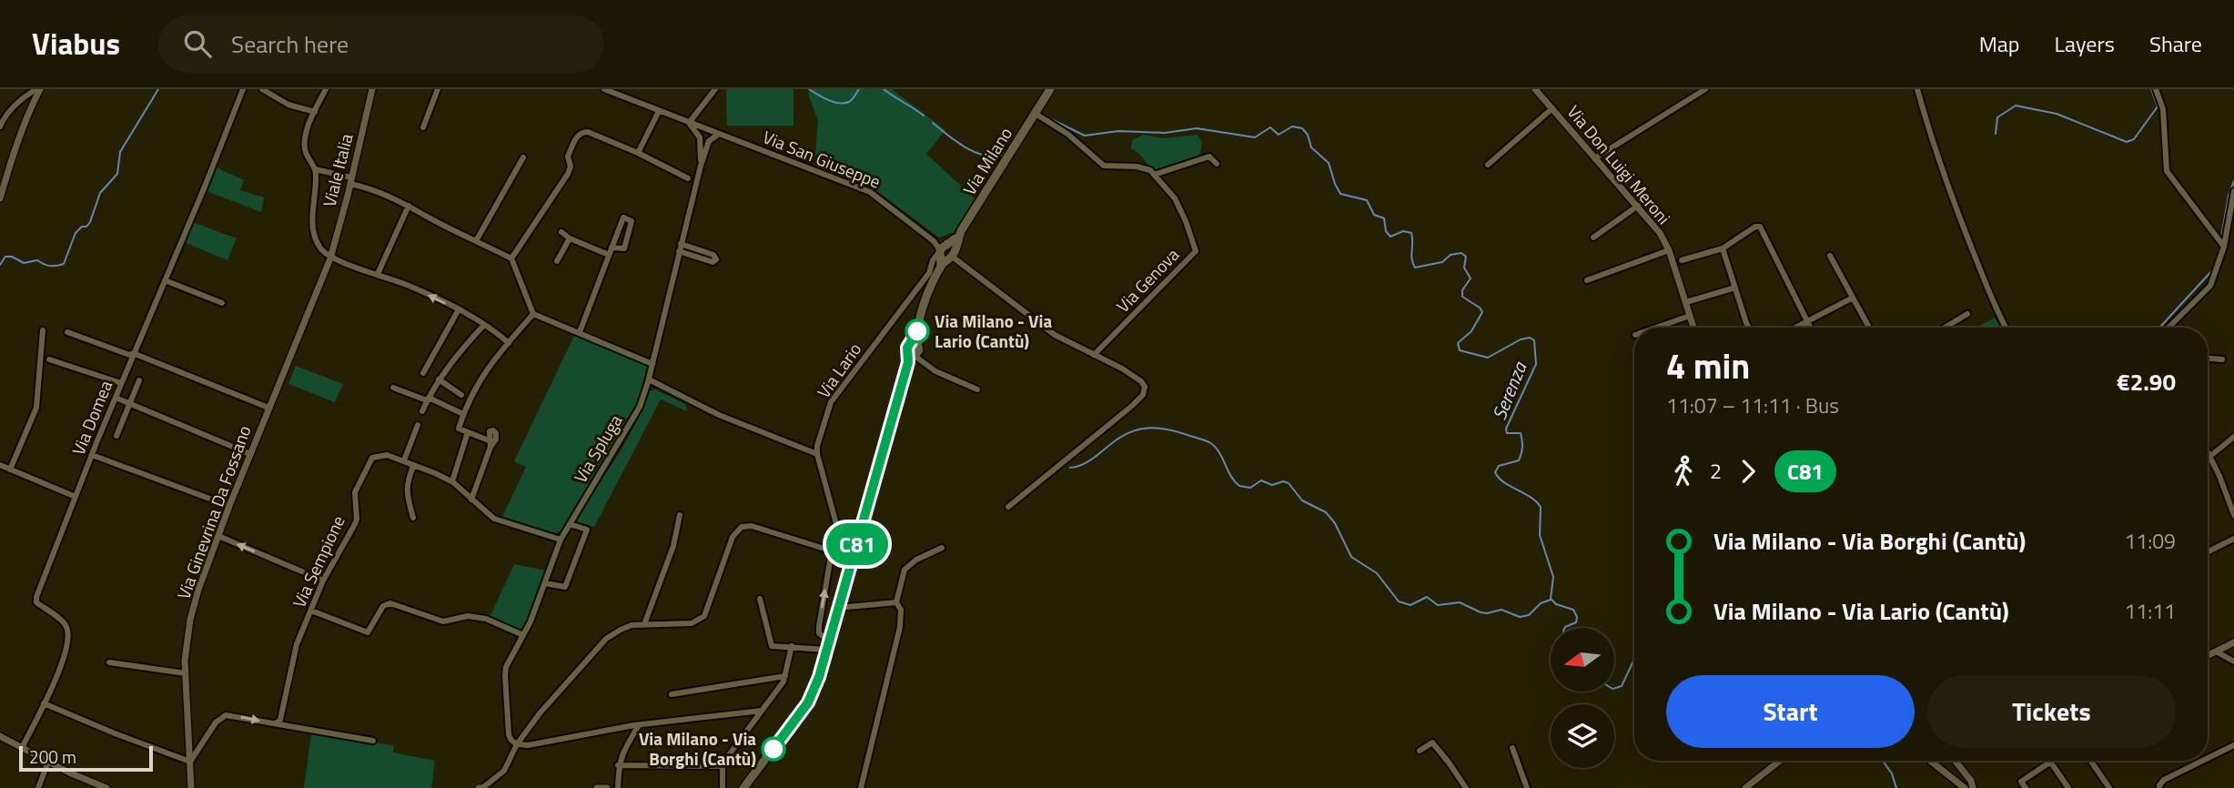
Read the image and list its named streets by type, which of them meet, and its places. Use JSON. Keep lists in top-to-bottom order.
{
  "streets": {
    "main road": ["Via Milano"],
    "street": [
      "Via San Giuseppe",
      "Via Don Luigi Meroni",
      "Viale Italia",
      "Via Genova",
      "Via Lario",
      "Via Domea",
      "Via Spluga",
      "Via Ginevrina Da Fossano",
      "Via Sempione"
    ]
  },
  "crossings": [
    ["Via San Giuseppe", "Via Milano"],
    ["Via San Giuseppe", "Via Lario"],
    ["Via San Giuseppe", "Via Spluga"],
    ["Via Milano", "Via Lario"],
    ["Viale Italia", "Via Ginevrina Da Fossano"],
    ["Via Spluga", "Via Sempione"]
  ],
  "water": ["Serenza"],
  "places": ["Via Milano - Via Lario (Cantù)", "Via Milano - Via Borghi (Cantù)"],
  "lines": ["bus line C81"],
  "scale_bar": "200 m",
  "north": "left",
  "page": {
    "header": "Viabus",
    "search": "Search here",
    "nav": ["Map", "Layers", "Share"],
    "on_map": "C81",
    "heading": ["4 min", "11:07 – 11:11 · Bus", "€2.90"],
    "legs": ["2", "C81"],
    "list": [
      {
        "name": "Via Milano - Via Borghi (Cantù)",
        "value": "11:09"
      },
      {
        "name": "Via Milano - Via Lario (Cantù)",
        "value": "11:11"
      }
    ],
    "buttons": ["Start", "Tickets"],
    "scale": "200 m"
  }
}
